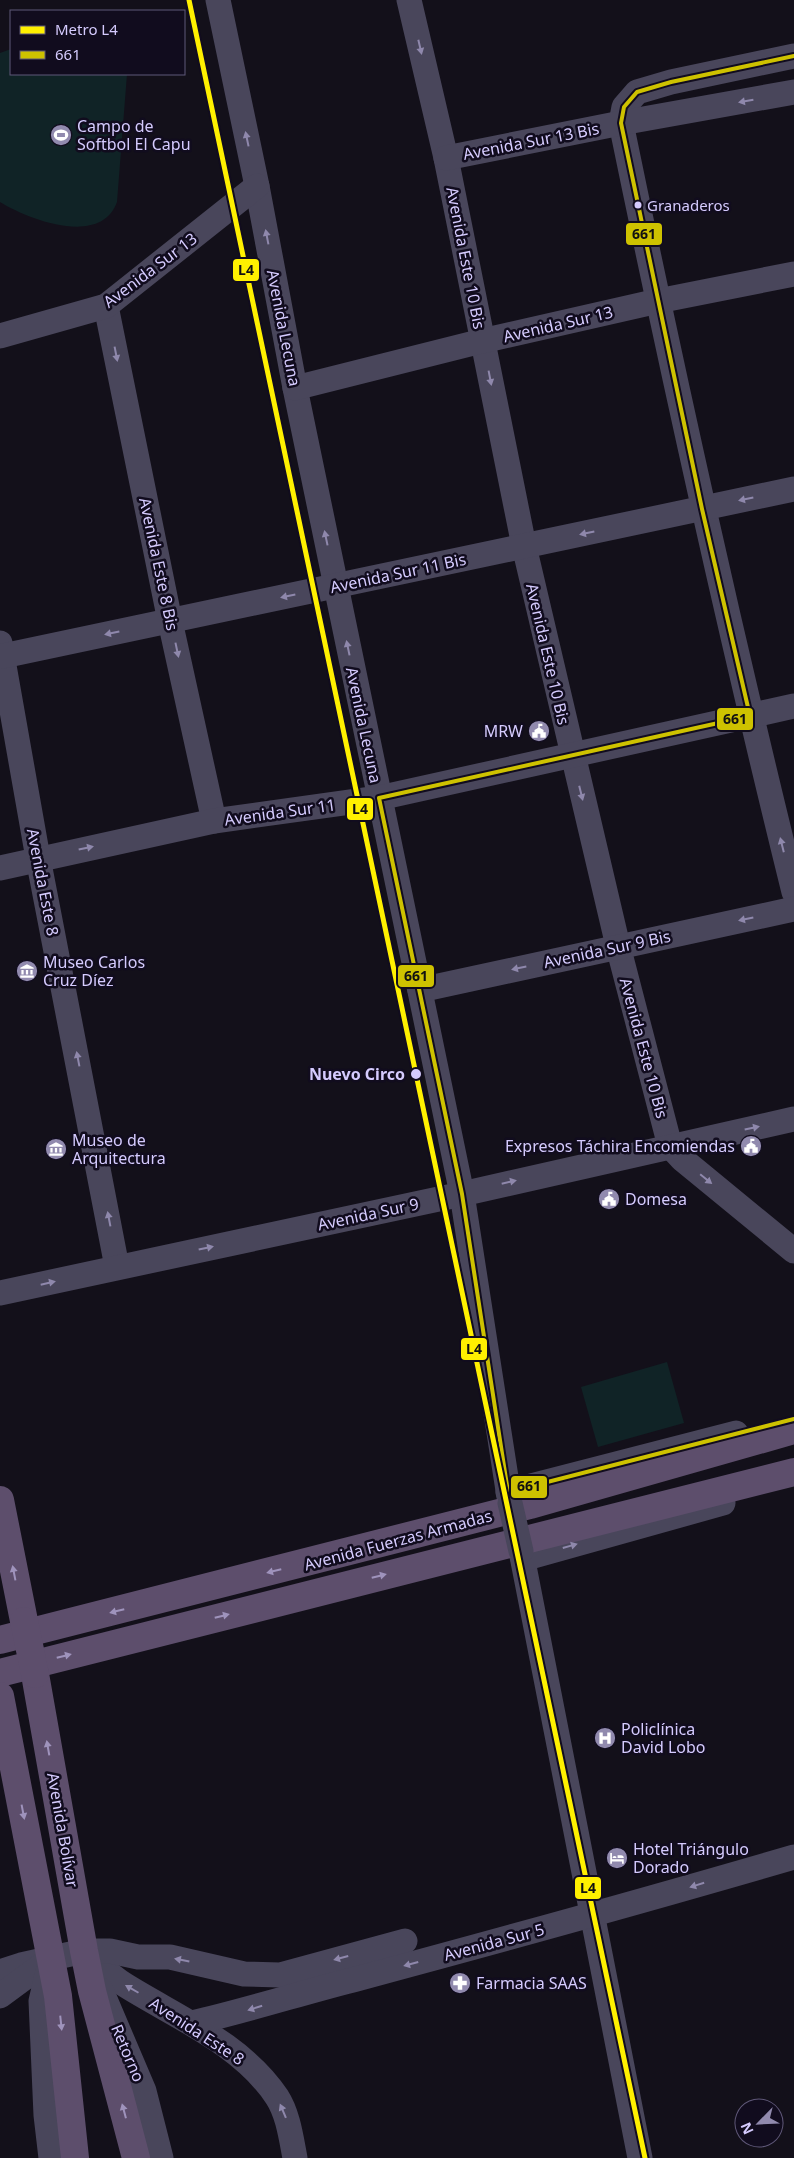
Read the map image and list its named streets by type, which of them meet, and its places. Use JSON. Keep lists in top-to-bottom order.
{
  "streets": {
    "main road": ["Avenida Fuerzas Armadas", "Avenida Bolívar"],
    "street": [
      "Avenida Sur 13 Bis",
      "Avenida Este 10 Bis",
      "Avenida Sur 13",
      "Avenida Lecuna",
      "Avenida Este 8 Bis",
      "Avenida Sur 11 Bis",
      "Avenida Sur 11",
      "Avenida Este 8",
      "Avenida Sur 9 Bis",
      "Avenida Sur 9",
      "Avenida Sur 5",
      "Retorno"
    ]
  },
  "crossings": [
    ["Avenida Sur 13 Bis", "Avenida Este 10 Bis"],
    ["Avenida Este 10 Bis", "Avenida Sur 13"],
    ["Avenida Este 10 Bis", "Avenida Sur 11 Bis"],
    ["Avenida Este 10 Bis", "Avenida Sur 11"],
    ["Avenida Este 10 Bis", "Avenida Sur 9 Bis"],
    ["Avenida Este 10 Bis", "Avenida Sur 9"],
    ["Avenida Sur 13", "Avenida Lecuna"],
    ["Avenida Sur 13", "Avenida Este 8 Bis"],
    ["Avenida Lecuna", "Avenida Sur 11 Bis"],
    ["Avenida Lecuna", "Avenida Sur 11"],
    ["Avenida Lecuna", "Avenida Sur 9 Bis"],
    ["Avenida Lecuna", "Avenida Sur 9"],
    ["Avenida Lecuna", "Avenida Sur 5"],
    ["Avenida Este 8 Bis", "Avenida Sur 11 Bis"],
    ["Avenida Este 8 Bis", "Avenida Sur 11"],
    ["Avenida Sur 11 Bis", "Avenida Este 8"],
    ["Avenida Sur 11", "Avenida Este 8"],
    ["Avenida Este 8", "Avenida Sur 9"],
    ["Avenida Este 8", "Avenida Bolívar"],
    ["Avenida Este 8", "Avenida Sur 5"],
    ["Avenida Este 8", "Retorno"],
    ["Avenida Bolívar", "Retorno"]
  ],
  "one_way": [
    "Avenida Lecuna",
    "Avenida Este 8 Bis",
    "Avenida Sur 11 Bis",
    "Avenida Este 8",
    "Avenida Sur 9 Bis",
    "Avenida Sur 9"
  ],
  "places": {
    "sports": ["Campo de Softbol El Capu"],
    "other": ["Granaderos", "Nuevo Circo"],
    "public building": ["MRW", "Expresos Táchira Encomiendas", "Domesa"],
    "museum": ["Museo Carlos Cruz Díez", "Museo de Arquitectura"],
    "hospital": ["Policlínica David Lobo"],
    "hotel": ["Hotel Triángulo Dorado"],
    "pharmacy": ["Farmacia SAAS"]
  },
  "lines": ["metro line L4", "transit line 661"],
  "legend": ["Metro L4", "661"],
  "north": "bottom left"
}
